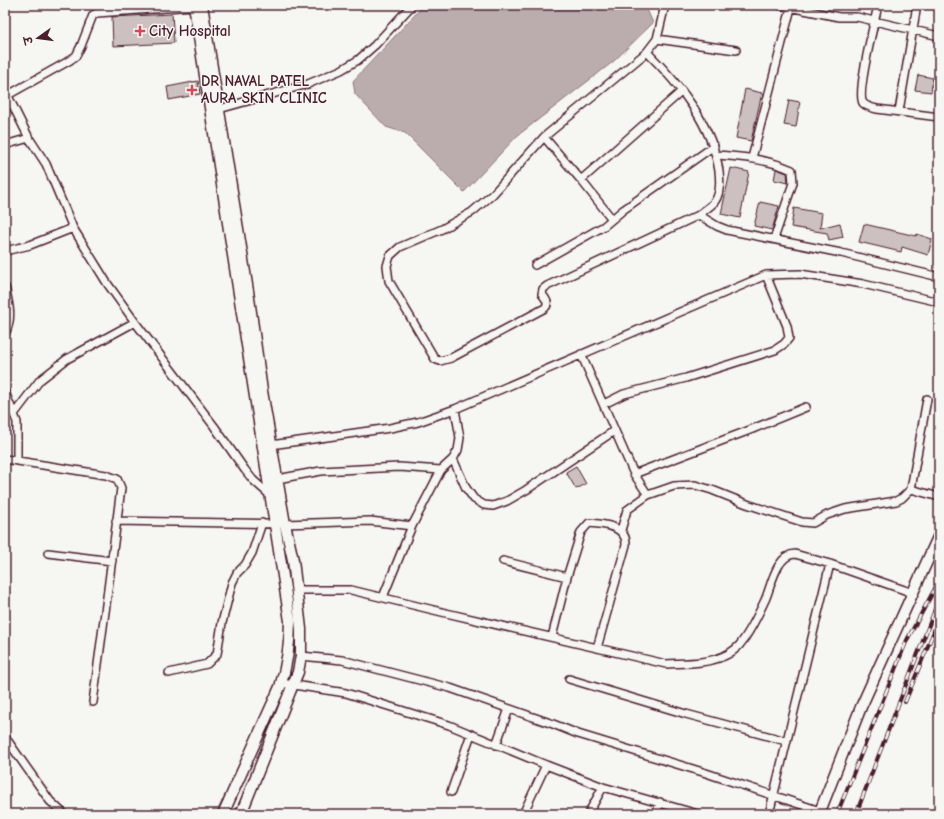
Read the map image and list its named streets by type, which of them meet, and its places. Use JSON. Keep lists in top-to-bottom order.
{
  "places": {
    "health": ["City Hospital", "DR NAVAL PATEL AURA SKIN CLINIC"]
  },
  "north": "left"
}
